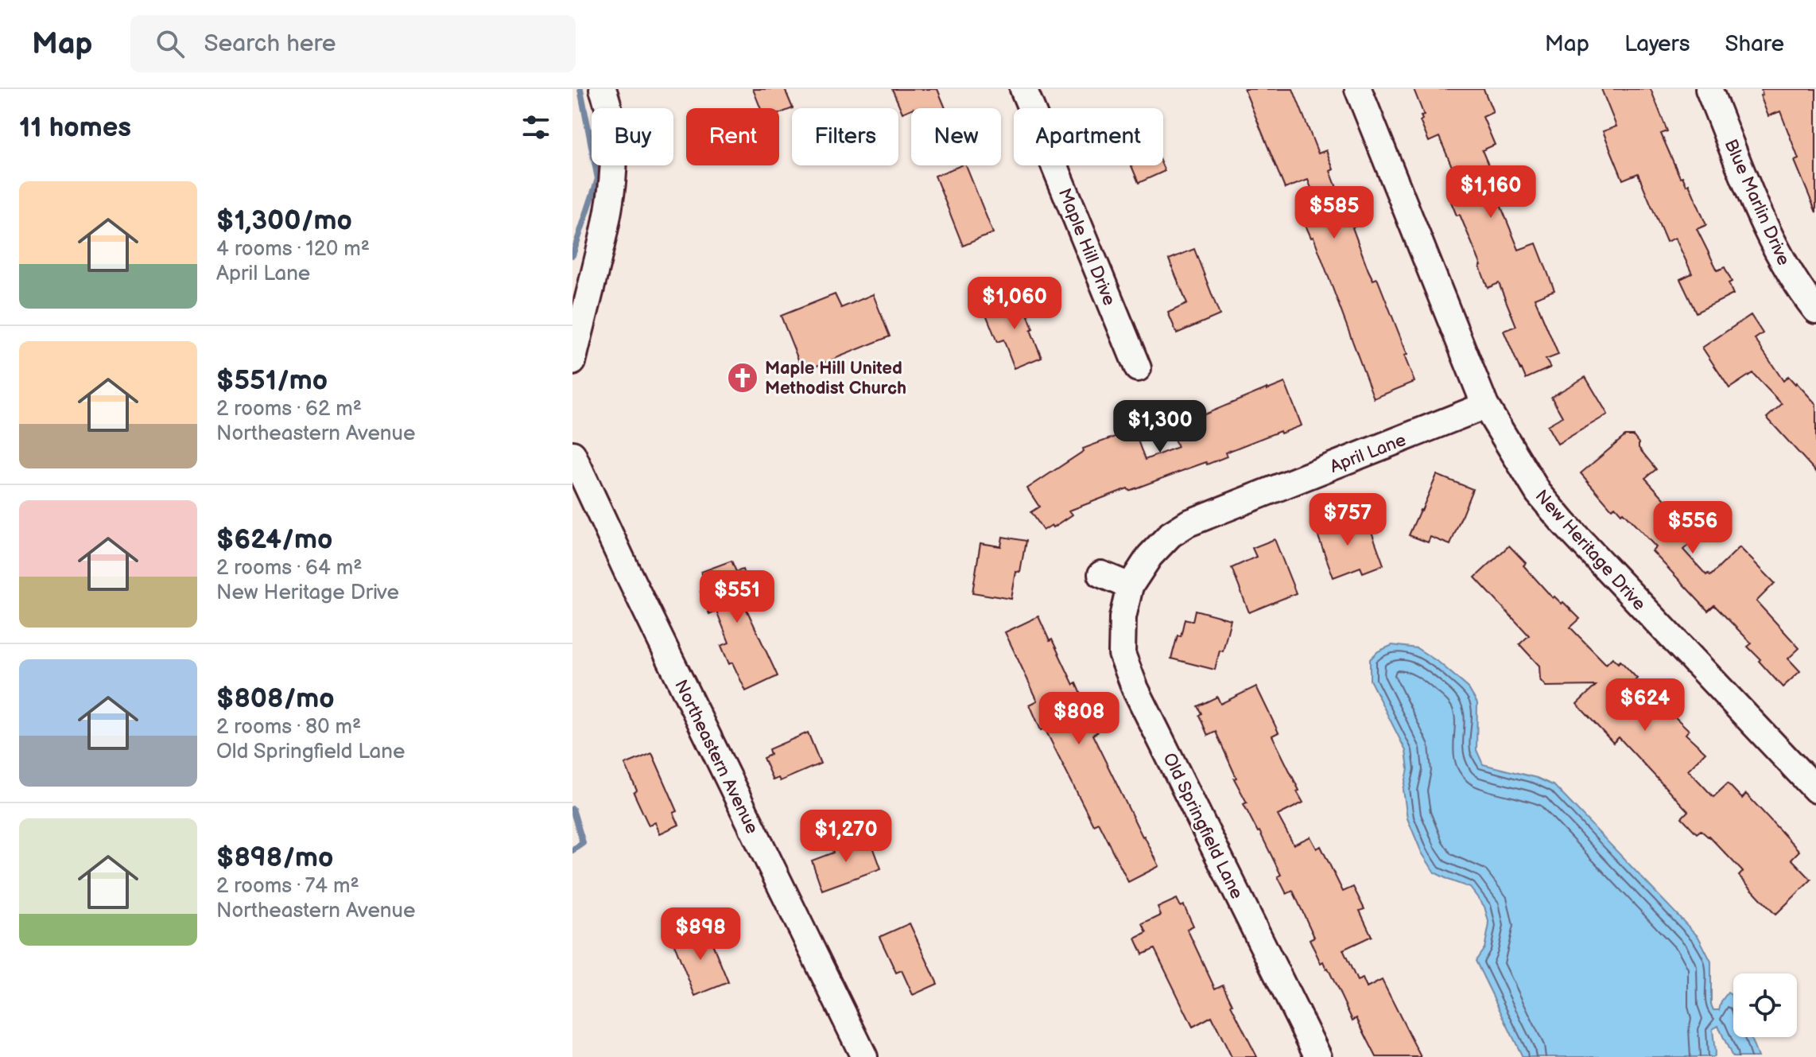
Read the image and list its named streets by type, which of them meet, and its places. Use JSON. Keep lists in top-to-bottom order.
{
  "streets": {
    "street": [
      "Blue Marlin Drive",
      "Maple Hill Drive",
      "April Lane",
      "New Heritage Drive",
      "Northeastern Avenue",
      "Old Springfield Lane"
    ]
  },
  "crossings": [
    ["April Lane", "New Heritage Drive"],
    ["April Lane", "Old Springfield Lane"]
  ],
  "places": {
    "church": ["Maple Hill United Methodist Church"]
  },
  "page": {
    "header": "Map",
    "search": "Search here",
    "nav": ["Map", "Layers", "Share"],
    "heading": "11 homes",
    "chip": [
      "Buy",
      "Rent",
      "Filters",
      "New",
      "Apartment"
    ],
    "list": [
      {
        "name": "$1,300/mo",
        "note": "4 rooms · 120 m² · April Lane"
      },
      {
        "name": "$551/mo",
        "note": "2 rooms · 62 m² · Northeastern Avenue"
      },
      {
        "name": "$624/mo",
        "note": "2 rooms · 64 m² · New Heritage Drive"
      },
      {
        "name": "$808/mo",
        "note": "2 rooms · 80 m² · Old Springfield Lane"
      },
      {
        "name": "$898/mo",
        "note": "2 rooms · 74 m² · Northeastern Avenue"
      }
    ],
    "price": [
      "$1,160",
      "$585",
      "$1,060",
      "$1,300",
      "$757",
      "$556",
      "$551",
      "$624",
      "$808",
      "$1,270",
      "$898"
    ]
  }
}
